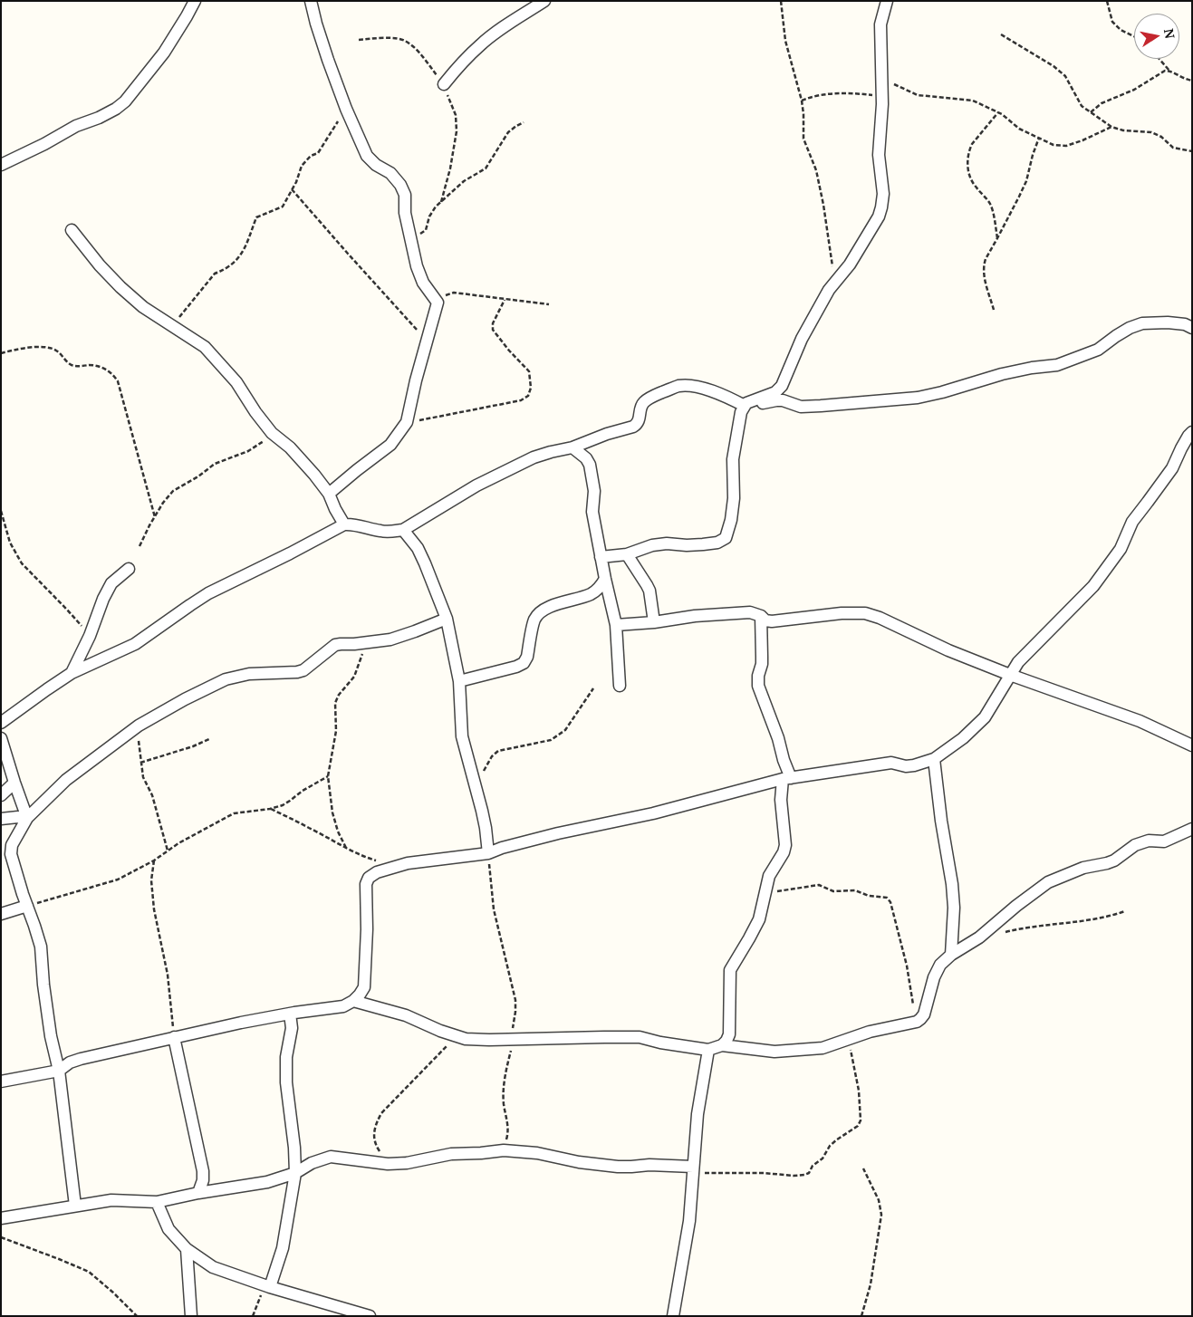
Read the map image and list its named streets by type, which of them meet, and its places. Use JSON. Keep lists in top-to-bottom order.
{
  "north": "right"
}
